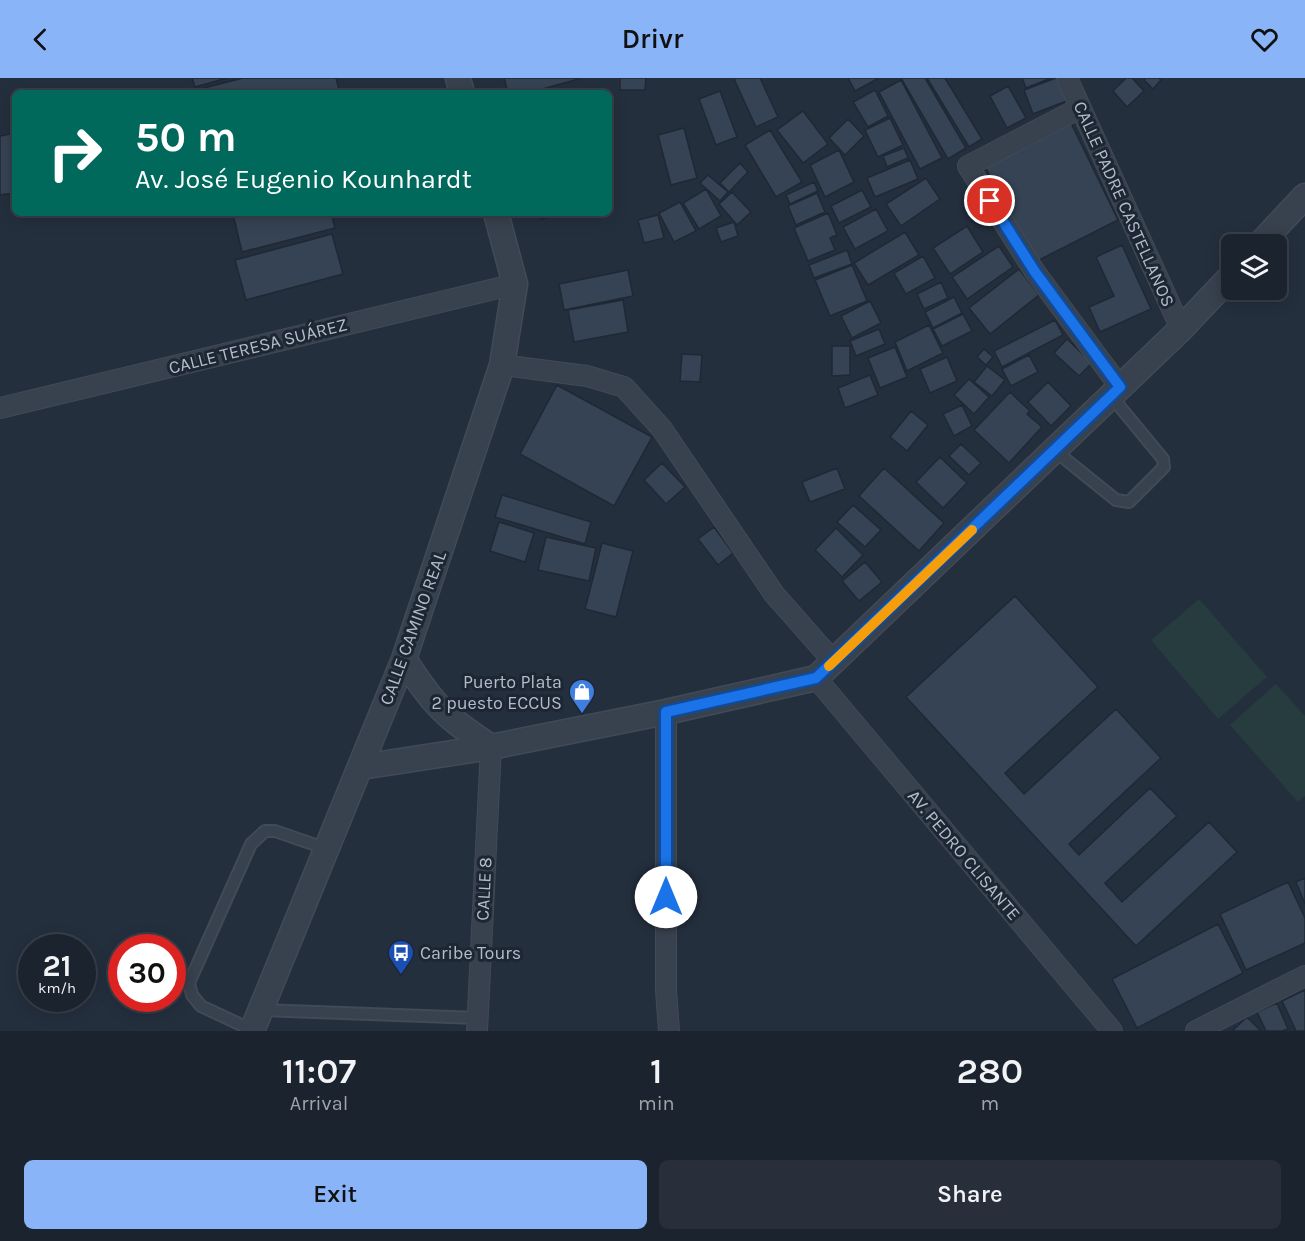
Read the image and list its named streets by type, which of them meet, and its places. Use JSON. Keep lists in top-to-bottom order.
{
  "streets": {
    "street": [
      "CALLE PADRE CASTELLANOS",
      "CALLE TERESA SUÁREZ",
      "CALLE CAMINO REAL",
      "AV. PEDRO CLISANTE",
      "CALLE 8"
    ]
  },
  "crossings": [
    ["CALLE TERESA SUÁREZ", "CALLE CAMINO REAL"]
  ],
  "places": {
    "shop": ["Puerto Plata 2 puesto ECCUS"],
    "bus stop": ["Caribe Tours"]
  },
  "page": {
    "header": "Drivr",
    "turn": ["50 m", "Av. José Eugenio Kounhardt"],
    "speed": "21 km/h",
    "limit": "30",
    "eta": [
      "11:07",
      "Arrival",
      "1",
      "min",
      "280",
      "m"
    ],
    "buttons": ["Exit", "Share"]
  }
}
